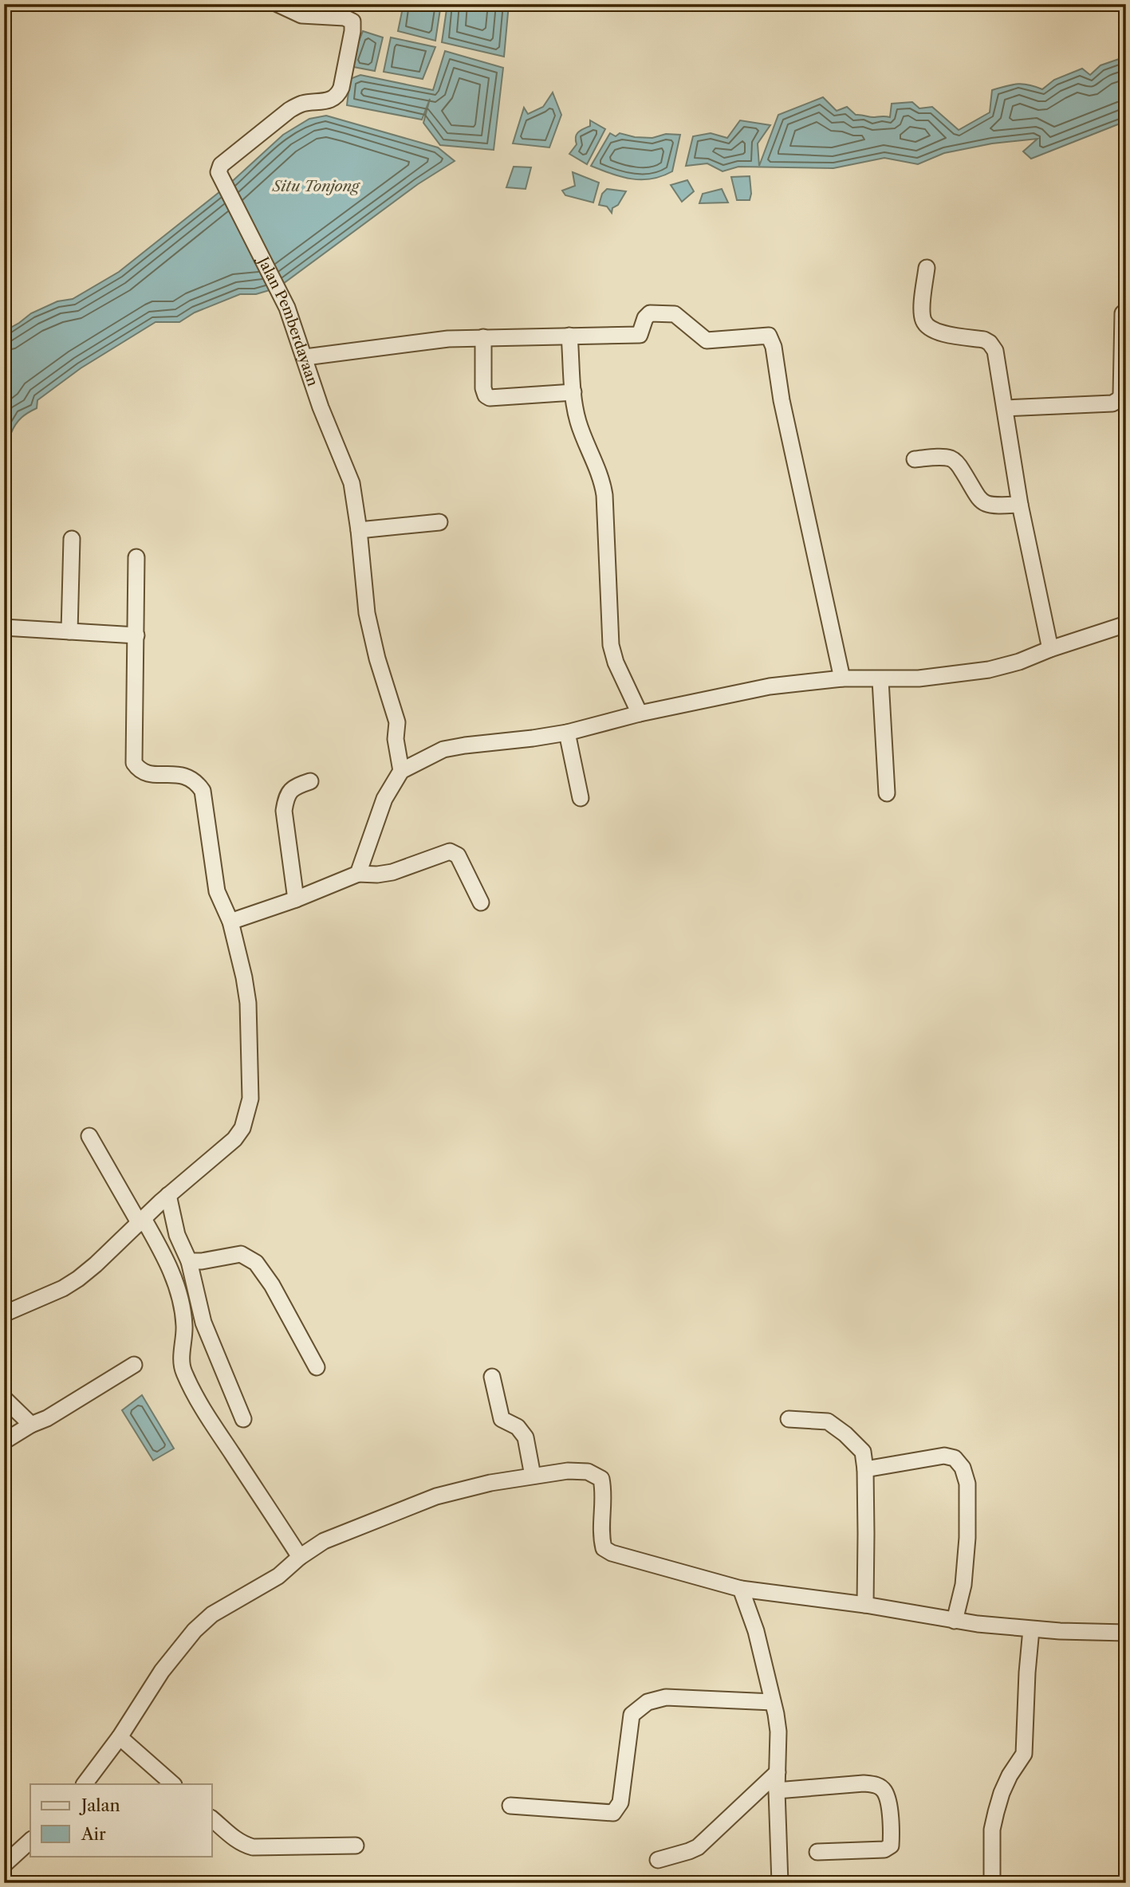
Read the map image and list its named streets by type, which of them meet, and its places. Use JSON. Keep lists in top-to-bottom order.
{
  "streets": {
    "street": ["Jalan Pemberdayaan"]
  },
  "water": ["Situ Tonjong"],
  "legend": ["Jalan", "Air"]
}
